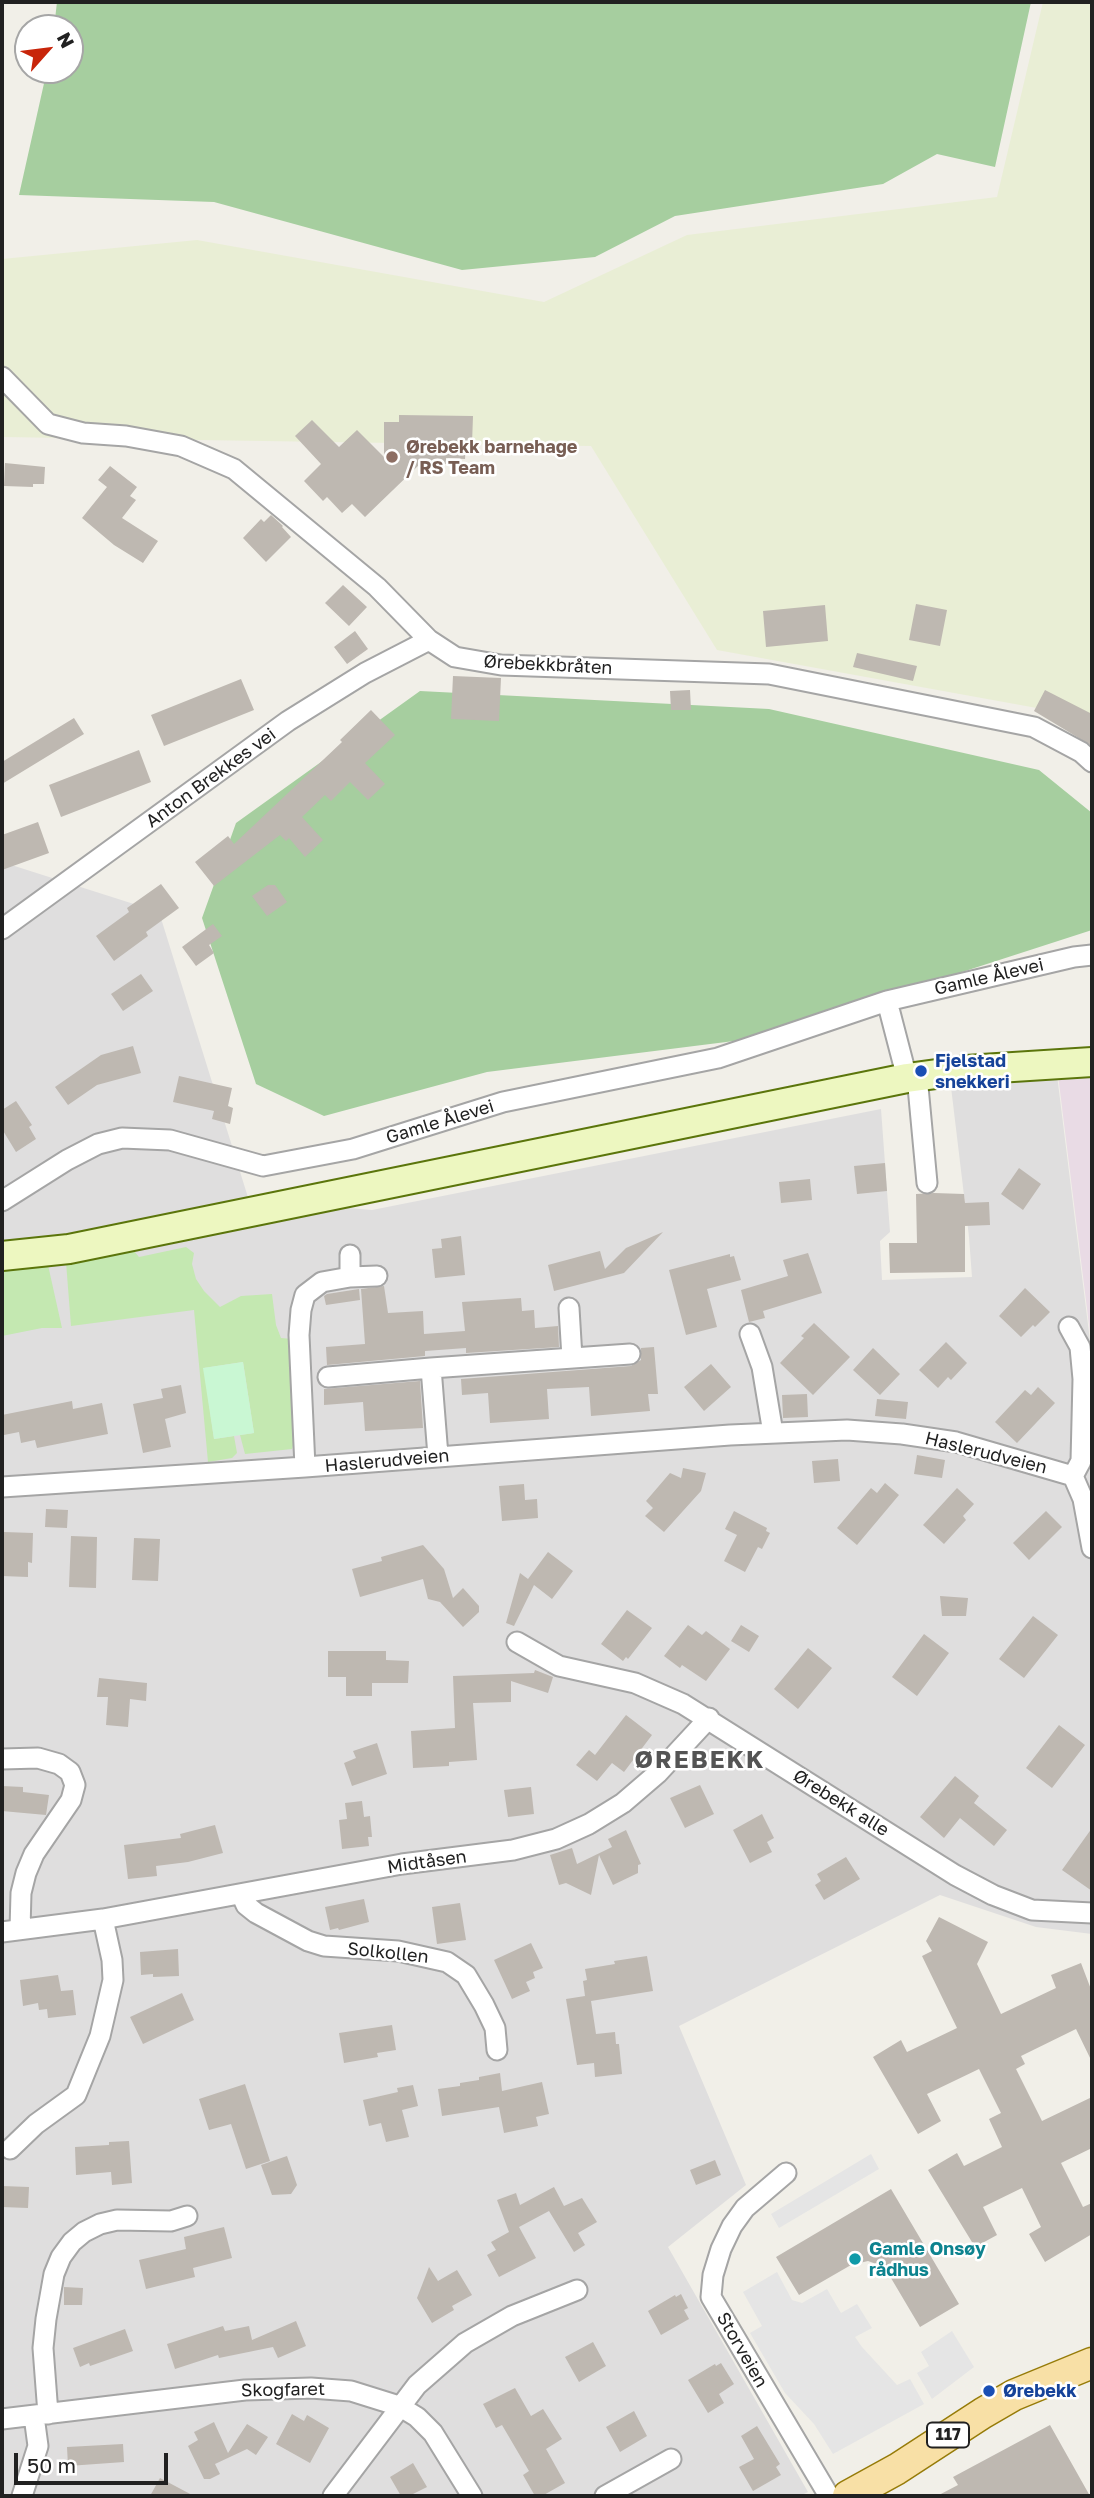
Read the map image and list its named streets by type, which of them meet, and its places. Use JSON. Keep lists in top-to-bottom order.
{
  "streets": {
    "main road": ["117"],
    "street": [
      "Ørebekkbråten",
      "Anton Brekkes vei",
      "Gamle Ålevei",
      "Haslerudveien",
      "Ørebekk alle",
      "Midtåsen",
      "Solkollen",
      "Storveien",
      "Skogfaret"
    ]
  },
  "crossings": [
    ["Ørebekkbråten", "Anton Brekkes vei"],
    ["Ørebekk alle", "Midtåsen"],
    ["Midtåsen", "Solkollen"]
  ],
  "districts": ["ØREBEKK"],
  "places": [
    "Ørebekk barnehage / RS Team",
    "Fjelstad snekkeri",
    "Gamle Onsøy rådhus",
    "Ørebekk"
  ],
  "scale_bar": "50 m",
  "north": "top right"
}
